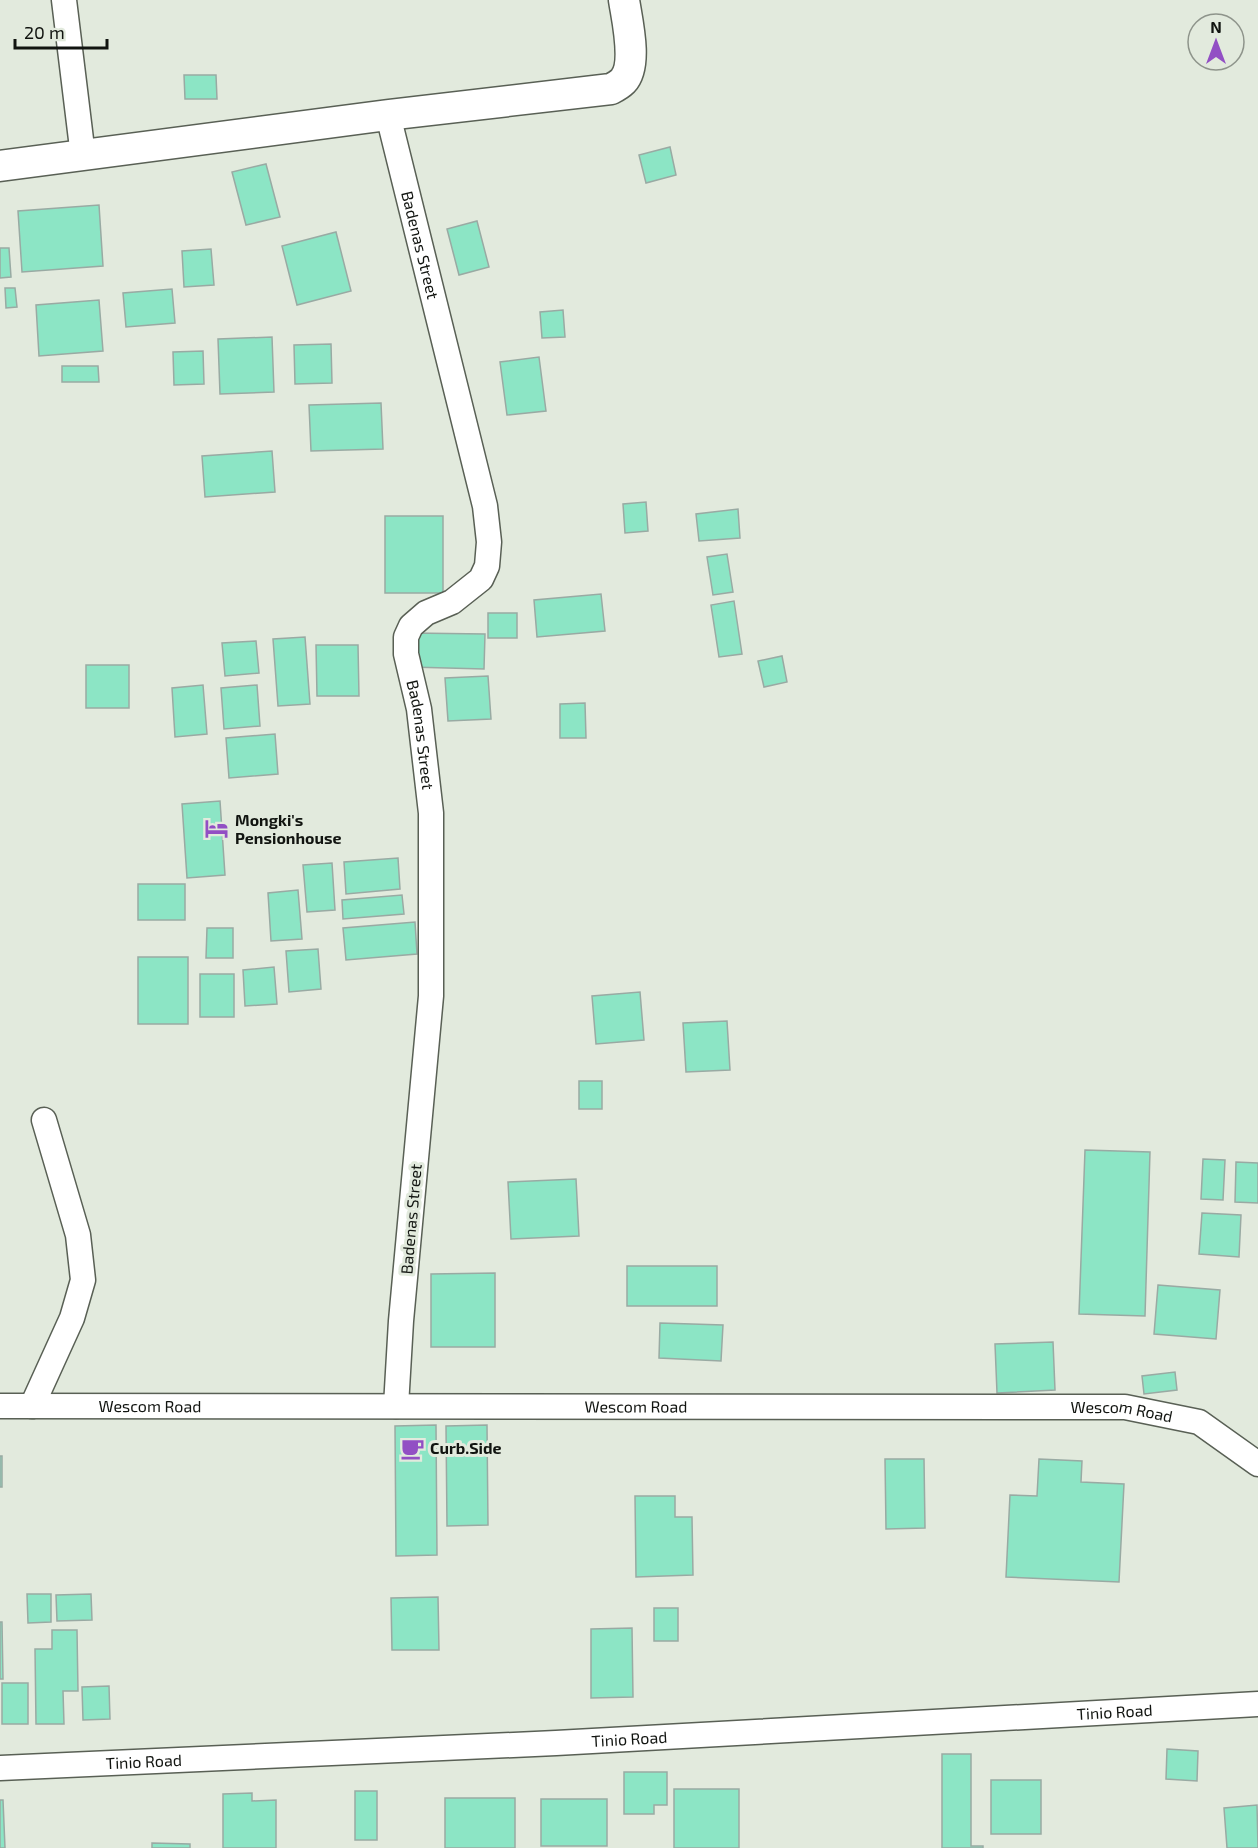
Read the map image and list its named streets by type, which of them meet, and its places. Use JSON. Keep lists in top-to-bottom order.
{
  "streets": {
    "street": ["Badenas Street", "Wescom Road", "Tinio Road"]
  },
  "crossings": [
    ["Badenas Street", "Wescom Road"]
  ],
  "places": {
    "hotel": ["Mongki's Pensionhouse"],
    "cafe": ["Curb.Side"]
  },
  "scale_bar": "20 m",
  "north": "top"
}
